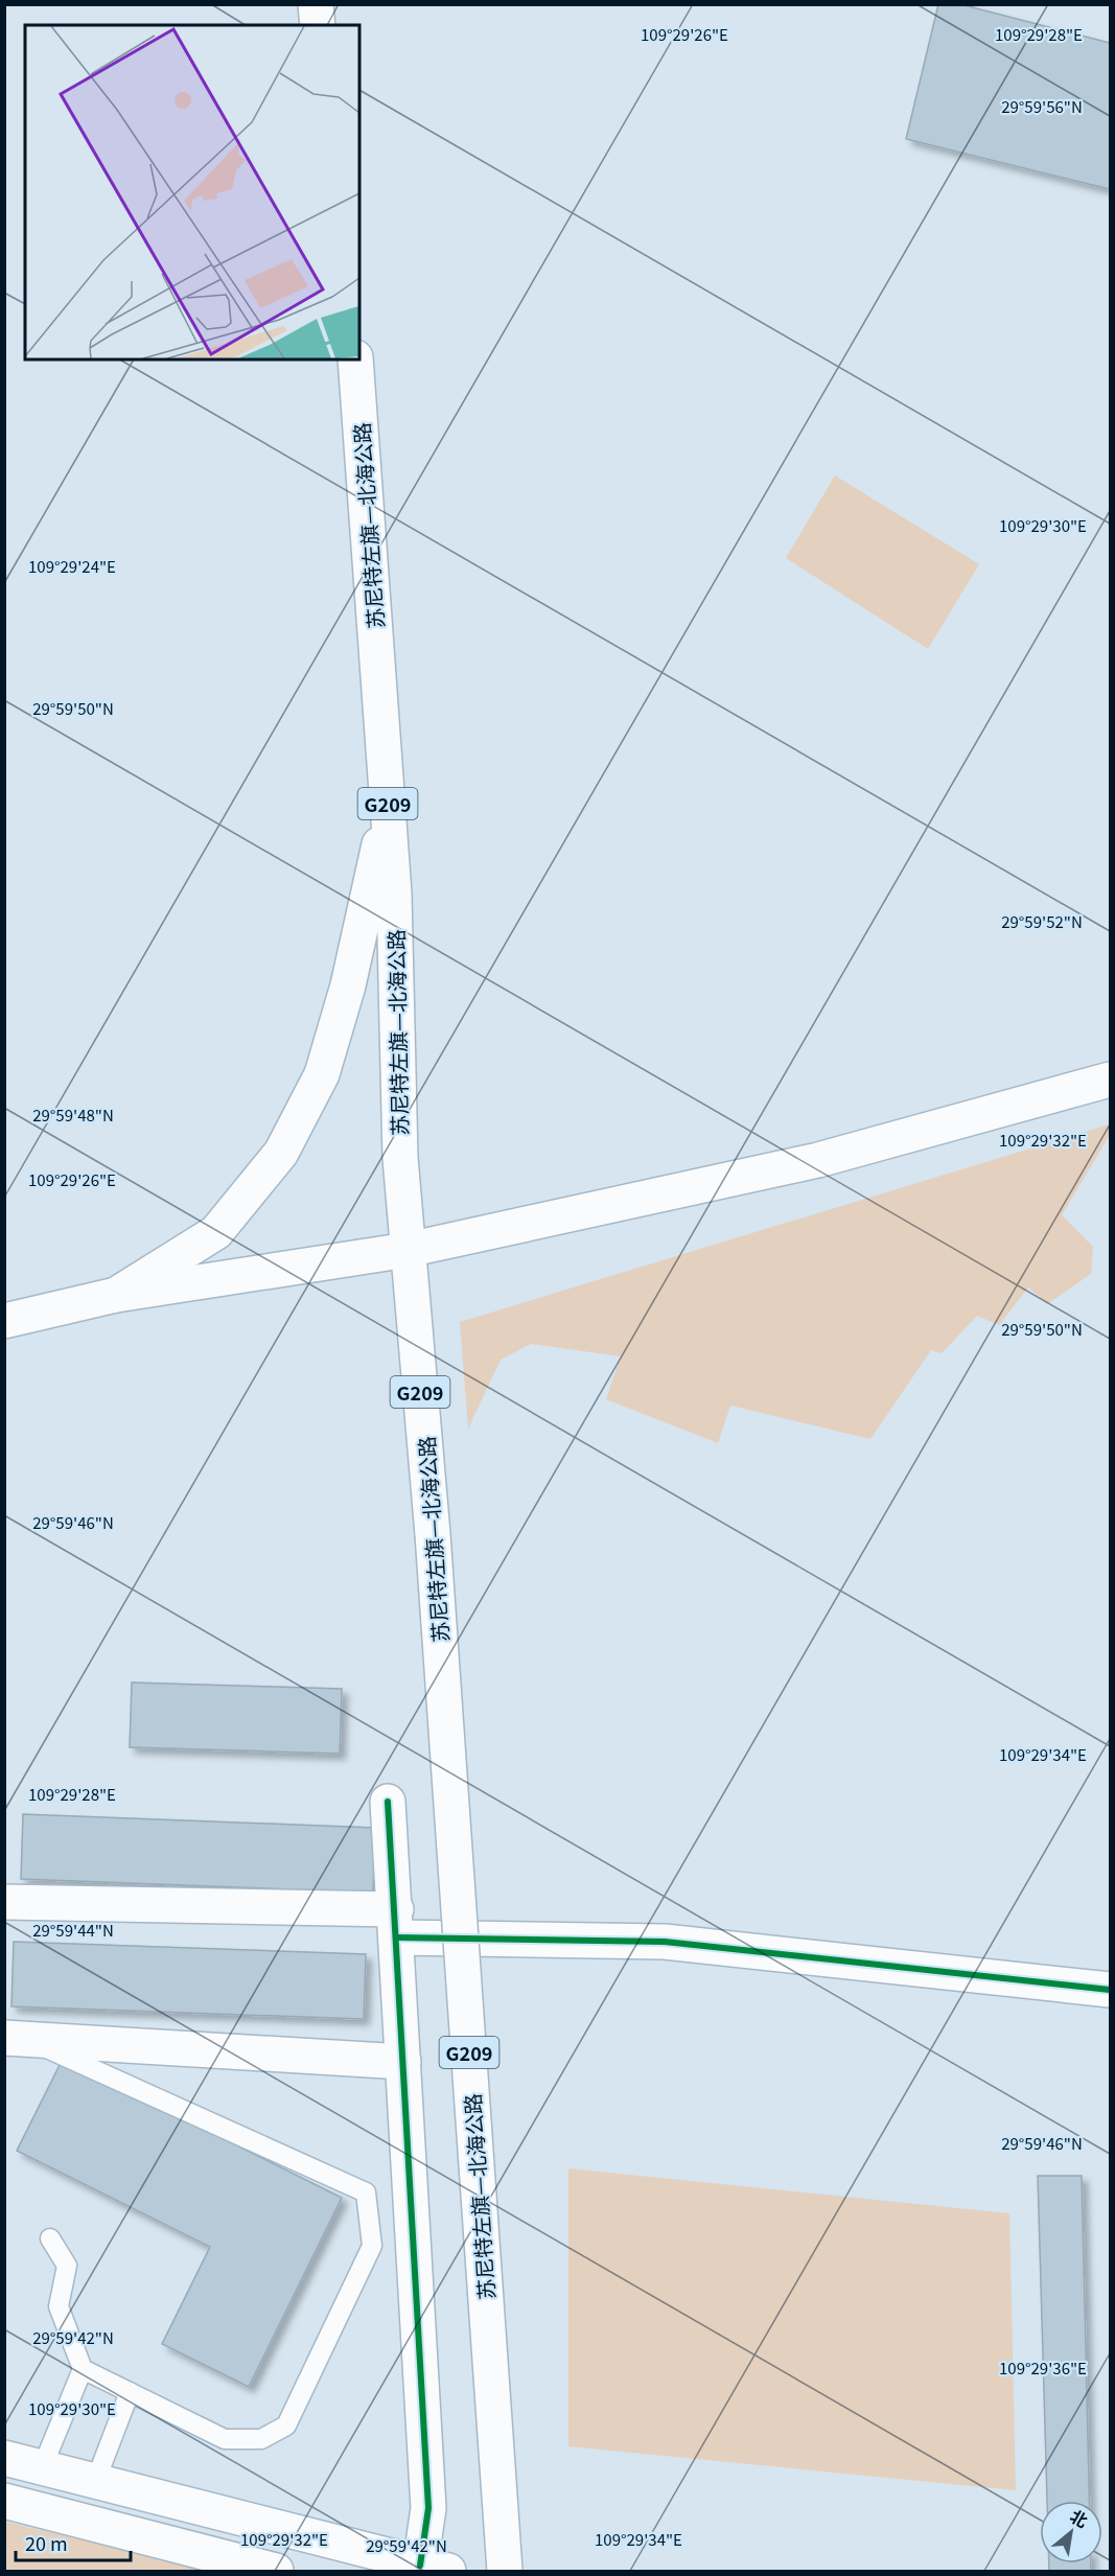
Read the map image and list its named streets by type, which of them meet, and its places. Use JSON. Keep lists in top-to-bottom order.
{
  "streets": {
    "main road": ["苏尼特左旗—北海公路", "G209"]
  },
  "scale_bar": "20 m",
  "north": "top right",
  "coordinates": [
    "109°29'28\"E",
    "109°29'26\"E",
    "29°59'56\"N",
    "109°29'30\"E",
    "109°29'24\"E",
    "29°59'50\"N",
    "29°59'52\"N",
    "29°59'48\"N",
    "109°29'32\"E",
    "29°59'46\"N",
    "109°29'34\"E",
    "29°59'44\"N",
    "29°59'42\"N",
    "109°29'36\"E"
  ]
}
